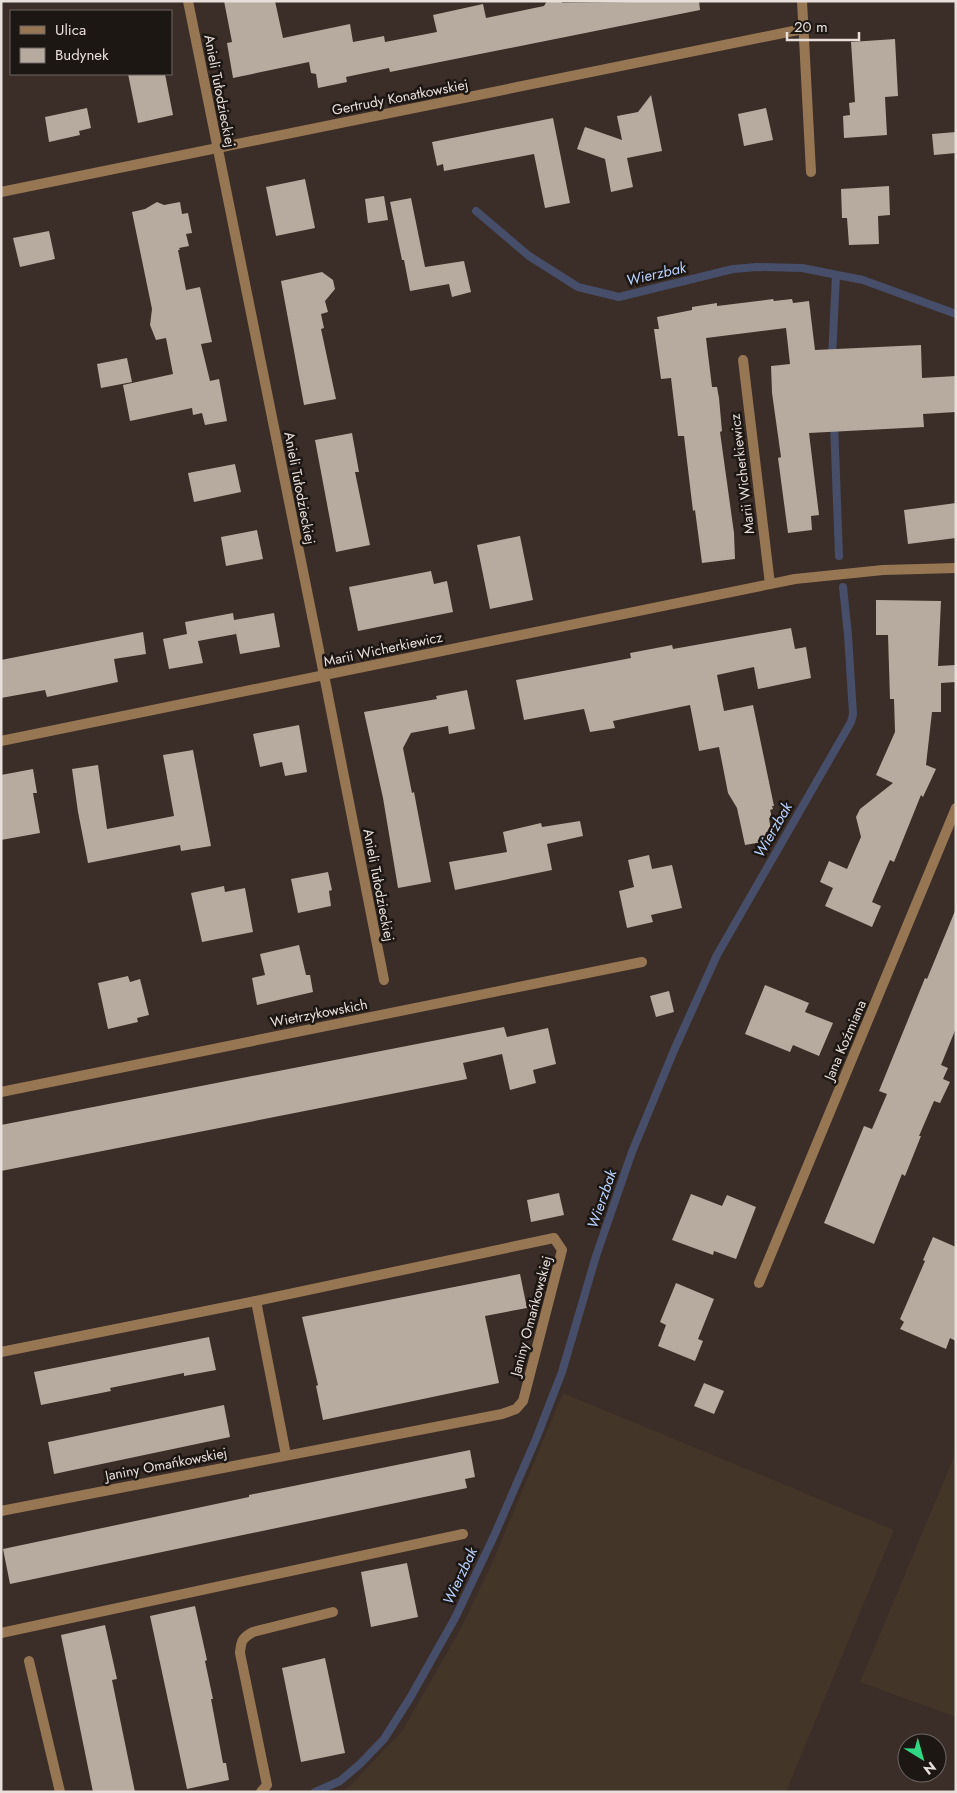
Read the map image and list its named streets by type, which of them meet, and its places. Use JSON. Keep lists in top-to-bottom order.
{
  "streets": {
    "street": [
      "Anieli Tułodzieckiej",
      "Gertrudy Konatkowskiej",
      "Marii Wicherkiewicz",
      "Wietrzykowskich",
      "Jana Koźmiana",
      "Janiny Omańkowskiej"
    ]
  },
  "crossings": [
    ["Anieli Tułodzieckiej", "Gertrudy Konatkowskiej"],
    ["Anieli Tułodzieckiej", "Marii Wicherkiewicz"]
  ],
  "water": ["Wierzbak"],
  "legend": ["Ulica", "Budynek"],
  "scale_bar": "20 m",
  "north": "bottom right"
}
